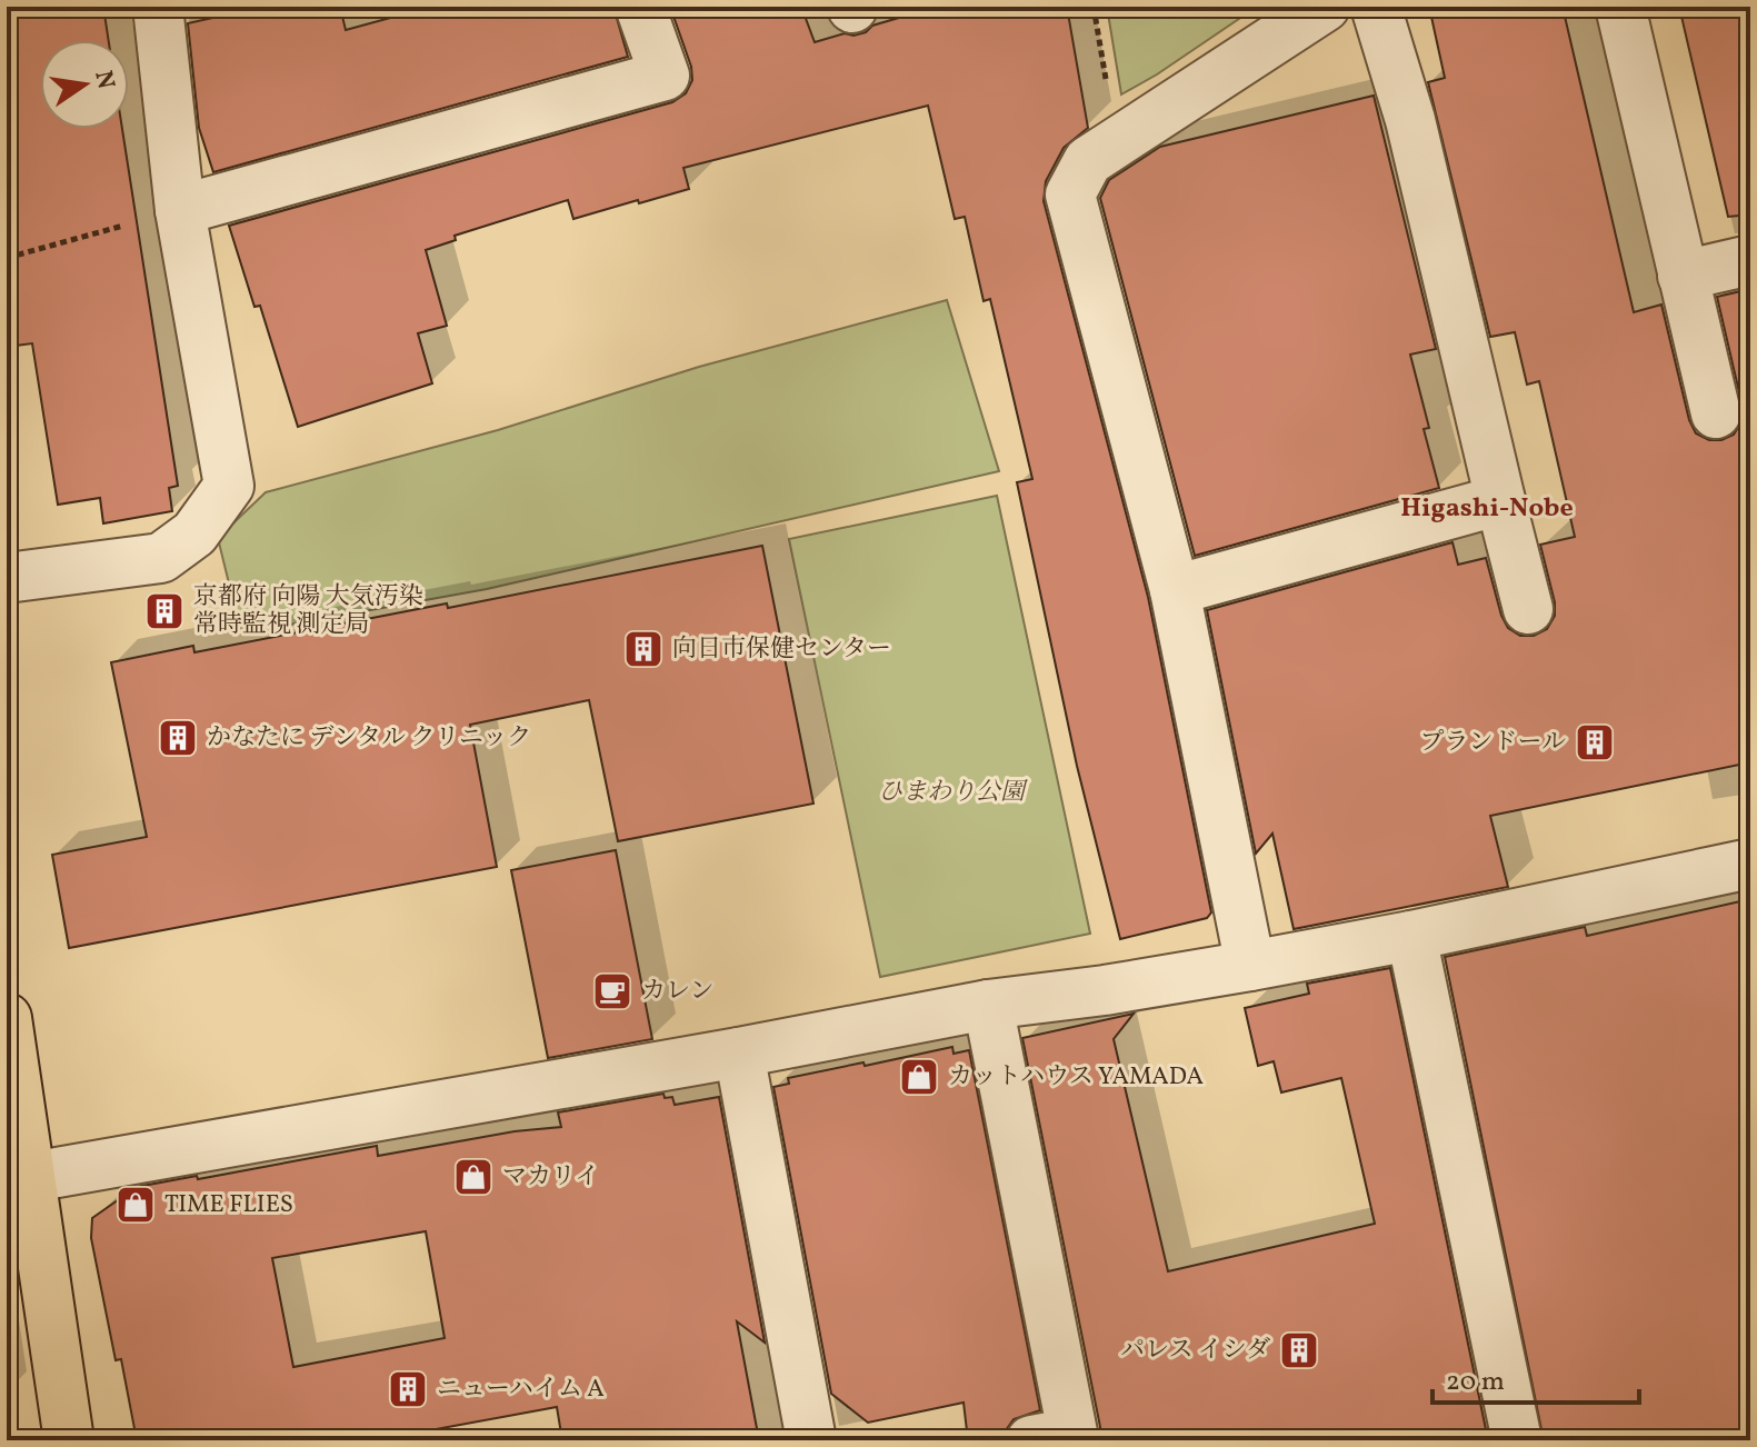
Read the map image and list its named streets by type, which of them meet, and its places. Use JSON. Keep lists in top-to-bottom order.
{
  "districts": ["Higashi-Nobe"],
  "parks": ["ひまわり公園"],
  "places": {
    "building": [
      "京都府 向陽 大気汚染 常時監視 測定局",
      "向日市保健センター",
      "かなたに デンタル クリニック",
      "プランドール",
      "パレス イシダ",
      "ニューハイム A"
    ],
    "cafe": ["カレン"],
    "shop": ["カットハウス YAMADA", "マカリイ", "TIME FLIES"]
  },
  "scale_bar": "20 m",
  "north": "right"
}
